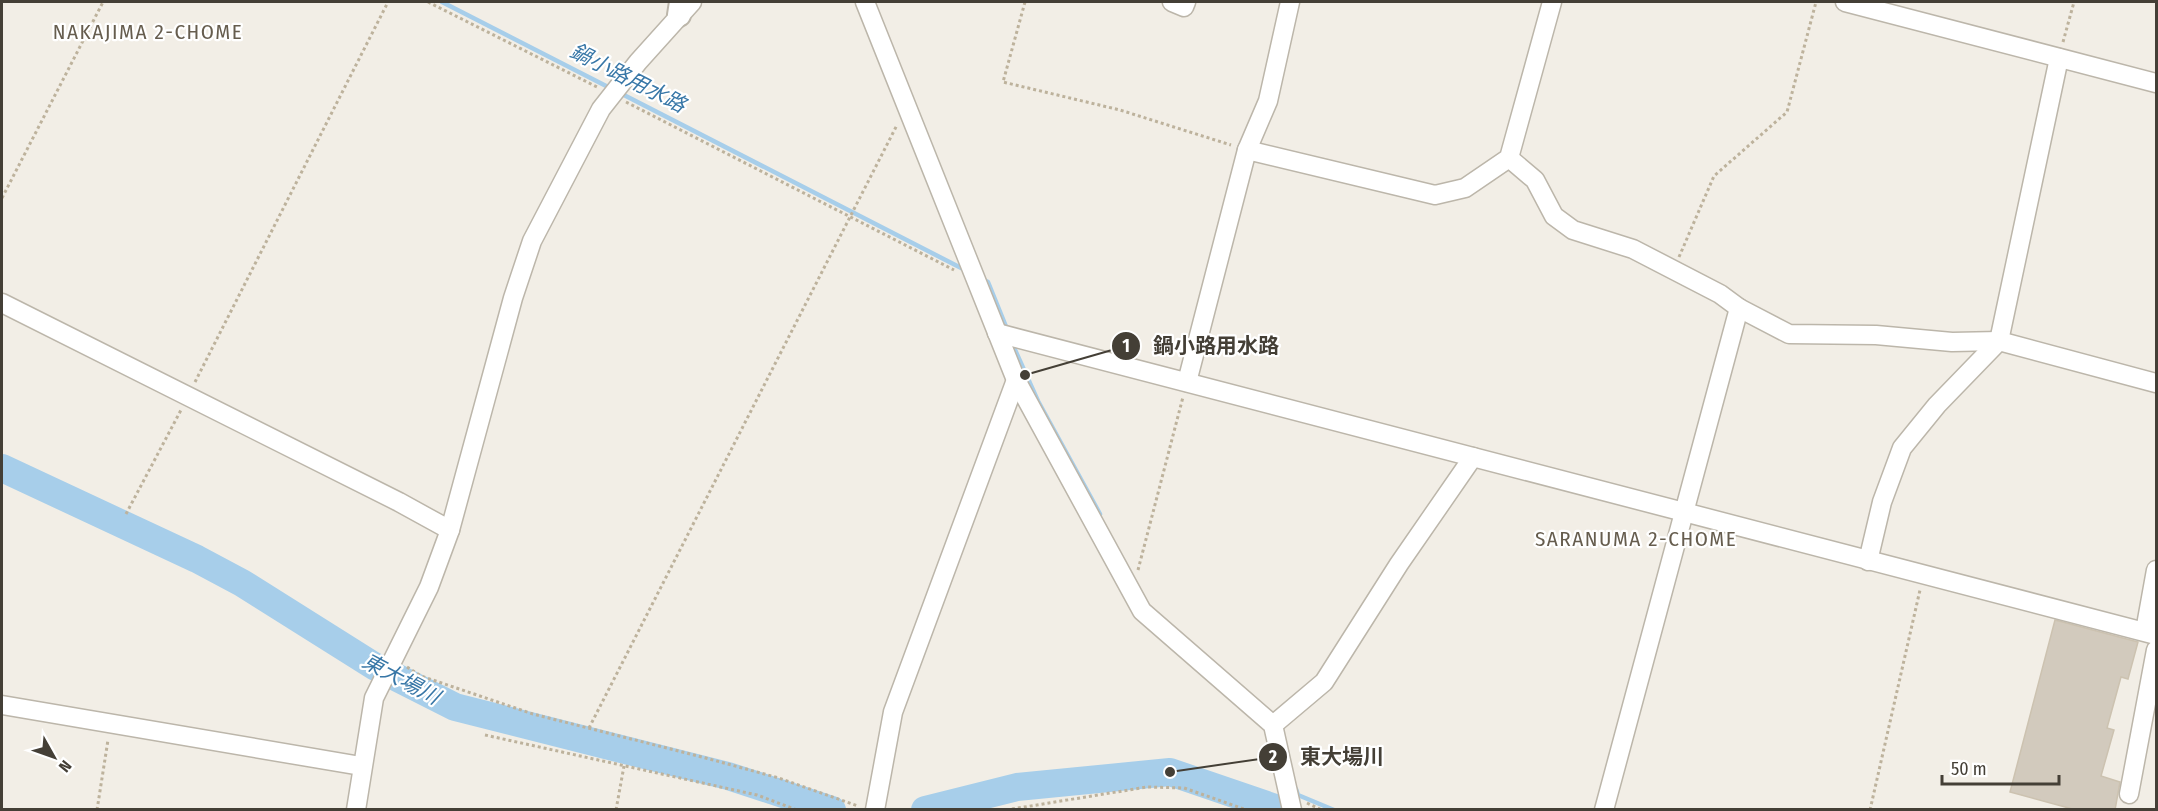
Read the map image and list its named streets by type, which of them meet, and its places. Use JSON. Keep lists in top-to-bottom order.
{
  "districts": ["NAKAJIMA 2-CHOME", "SARANUMA 2-CHOME"],
  "water": ["鍋小路用水路", "東大場川"],
  "places": ["鍋小路用水路", "東大場川"],
  "scale_bar": "50 m",
  "north": "bottom right"
}
